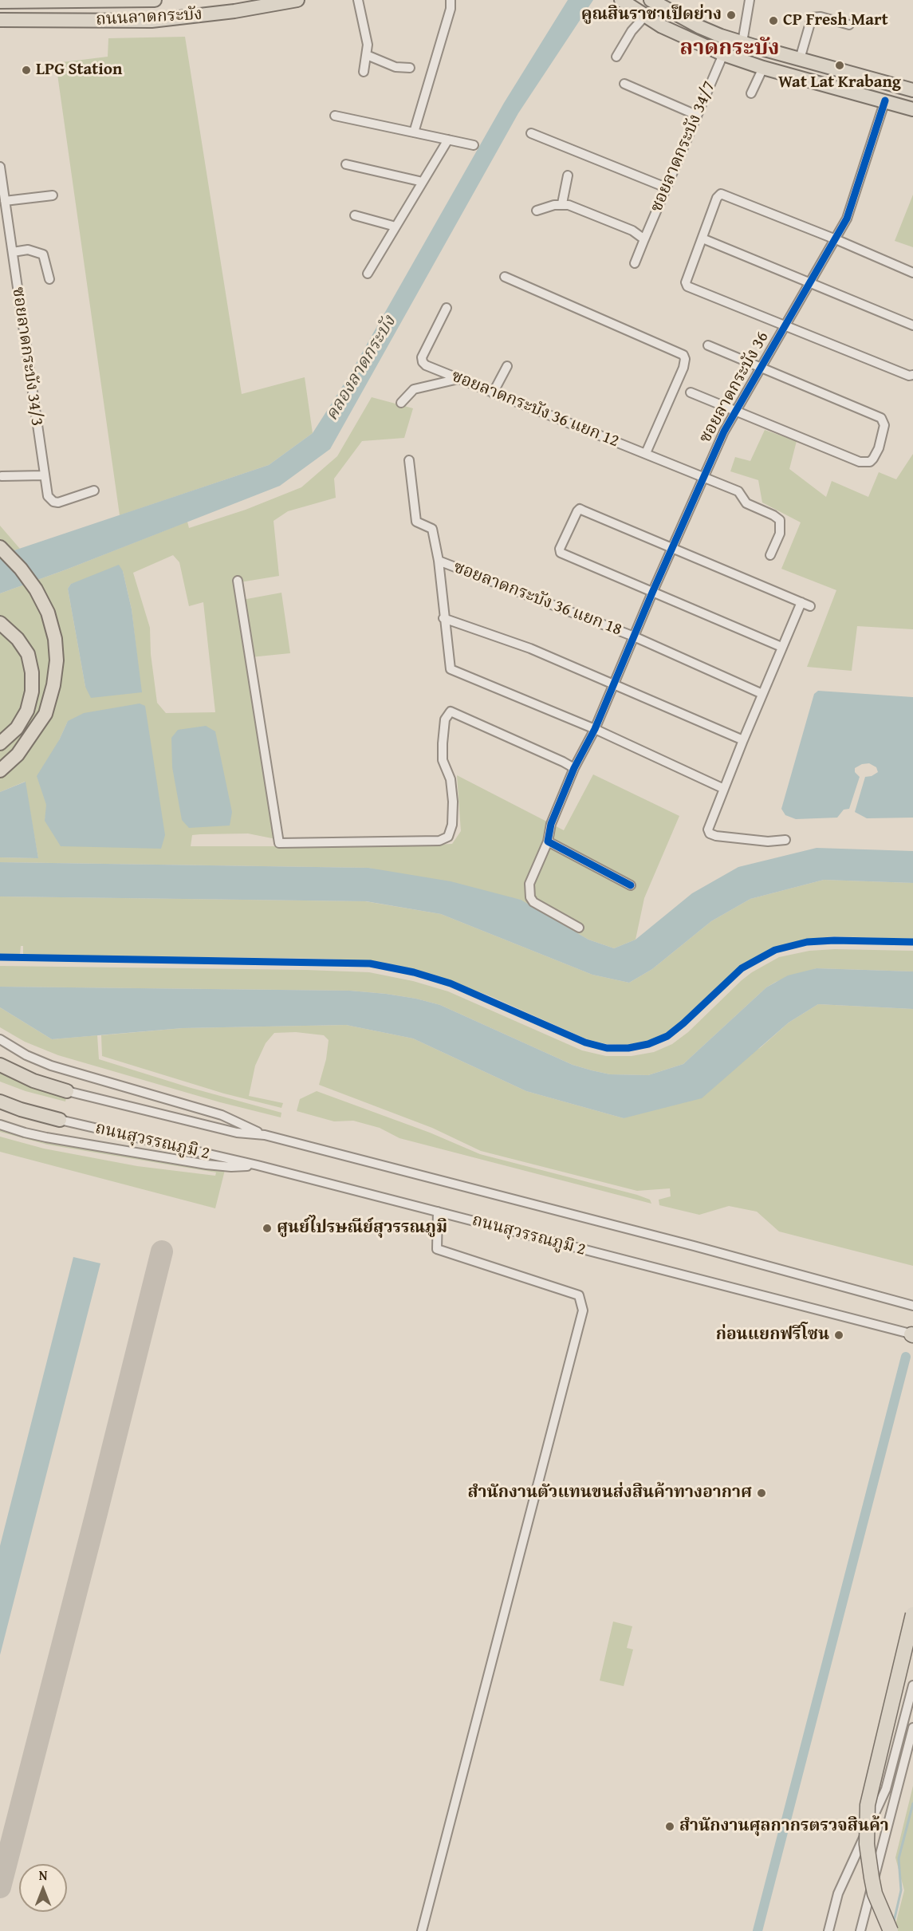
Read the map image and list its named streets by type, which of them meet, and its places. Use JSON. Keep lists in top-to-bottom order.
{
  "streets": {
    "main road": ["ถนนลาดกระบัง"],
    "street": [
      "ซอยลาดกระบัง 34/7",
      "ซอยลาดกระบัง 34/3",
      "ซอยลาดกระบัง 36",
      "ซอยลาดกระบัง 36 แยก 12",
      "ซอยลาดกระบัง 36 แยก 18",
      "ถนนสุวรรณภูมิ 2"
    ]
  },
  "crossings": [
    ["ซอยลาดกระบัง 36", "ซอยลาดกระบัง 36 แยก 12"],
    ["ซอยลาดกระบัง 36", "ซอยลาดกระบัง 36 แยก 18"]
  ],
  "districts": ["ลาดกระบัง"],
  "water": ["คลองลาดกระบัง"],
  "places": [
    "คูณสินราชาเป็ดย่าง",
    "CP Fresh Mart",
    "Wat Lat Krabang",
    "LPG Station",
    "ศูนย์ไปรษณีย์สุวรรณภูมิ",
    "ก่อนแยกฟรีโซน",
    "สำนักงานตัวแทนขนส่งสินค้าทางอากาศ",
    "สำนักงานศุลกากรตรวจสินค้า"
  ],
  "north": "top"
}
